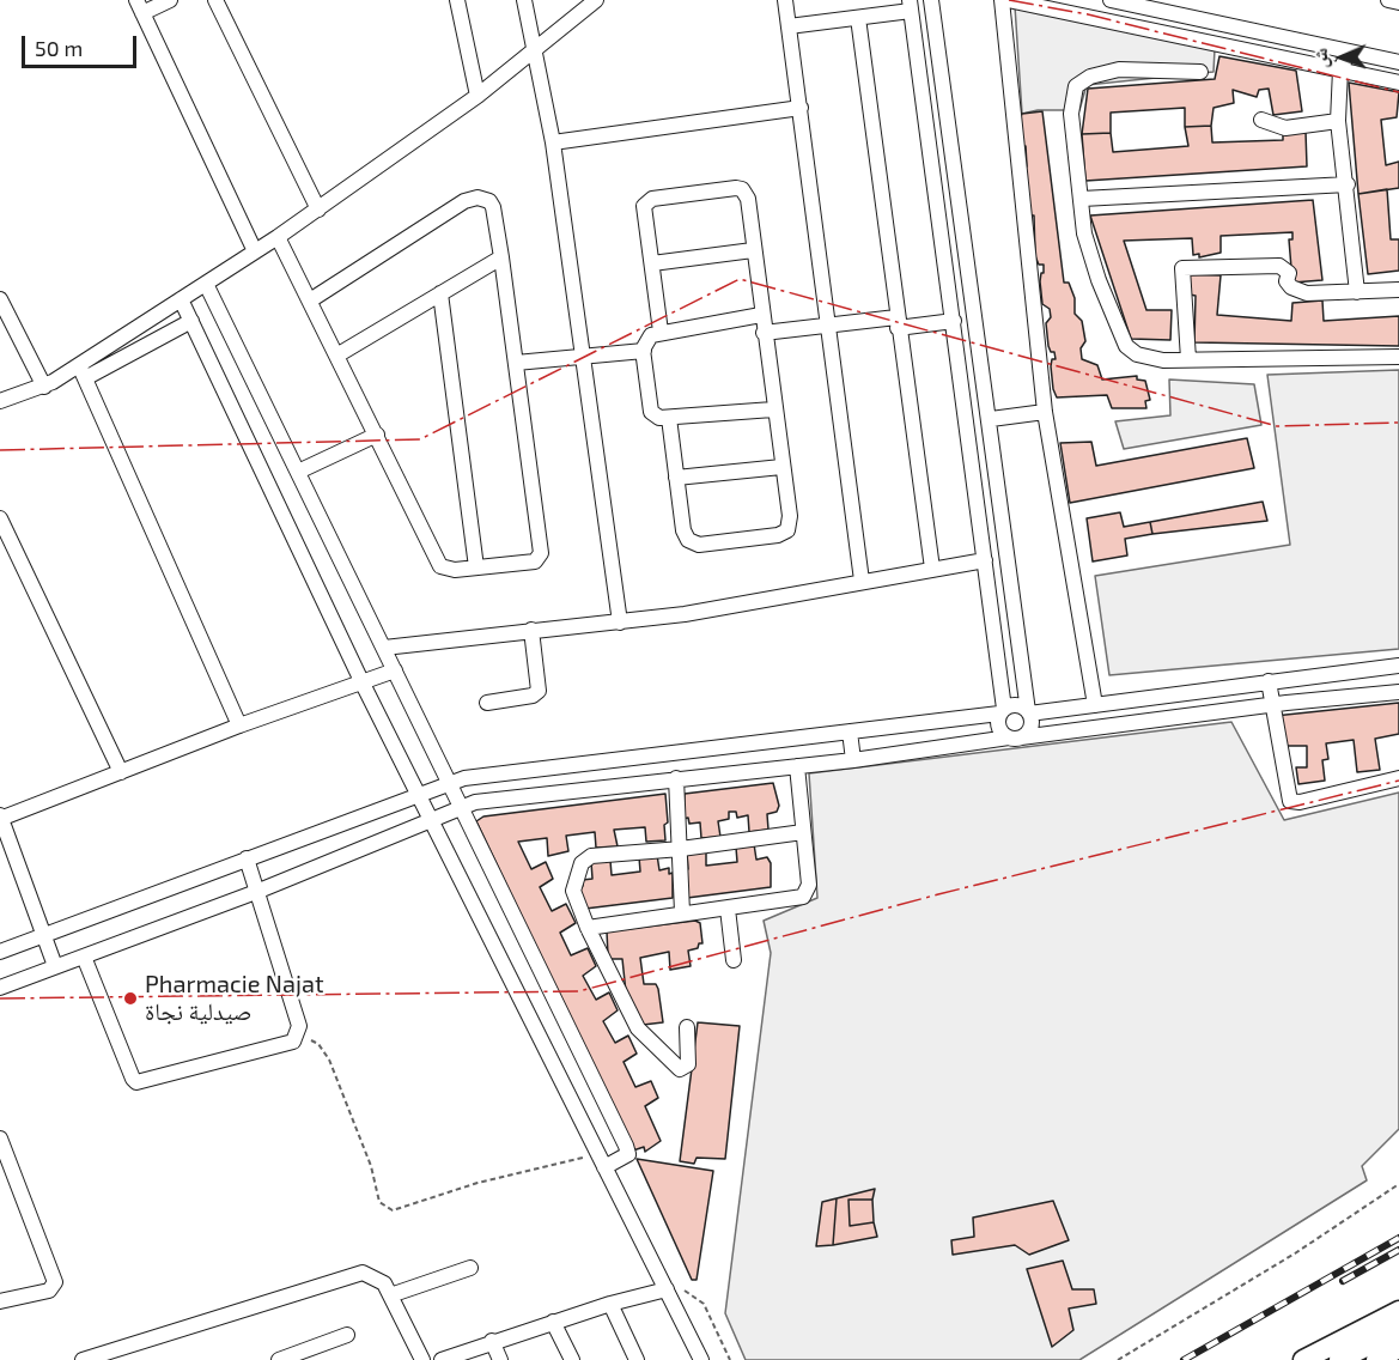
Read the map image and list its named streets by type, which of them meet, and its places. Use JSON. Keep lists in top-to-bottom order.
{
  "places": ["Pharmacie Najat صيدلية نجاة"],
  "scale_bar": "50 m",
  "north": "left"
}
